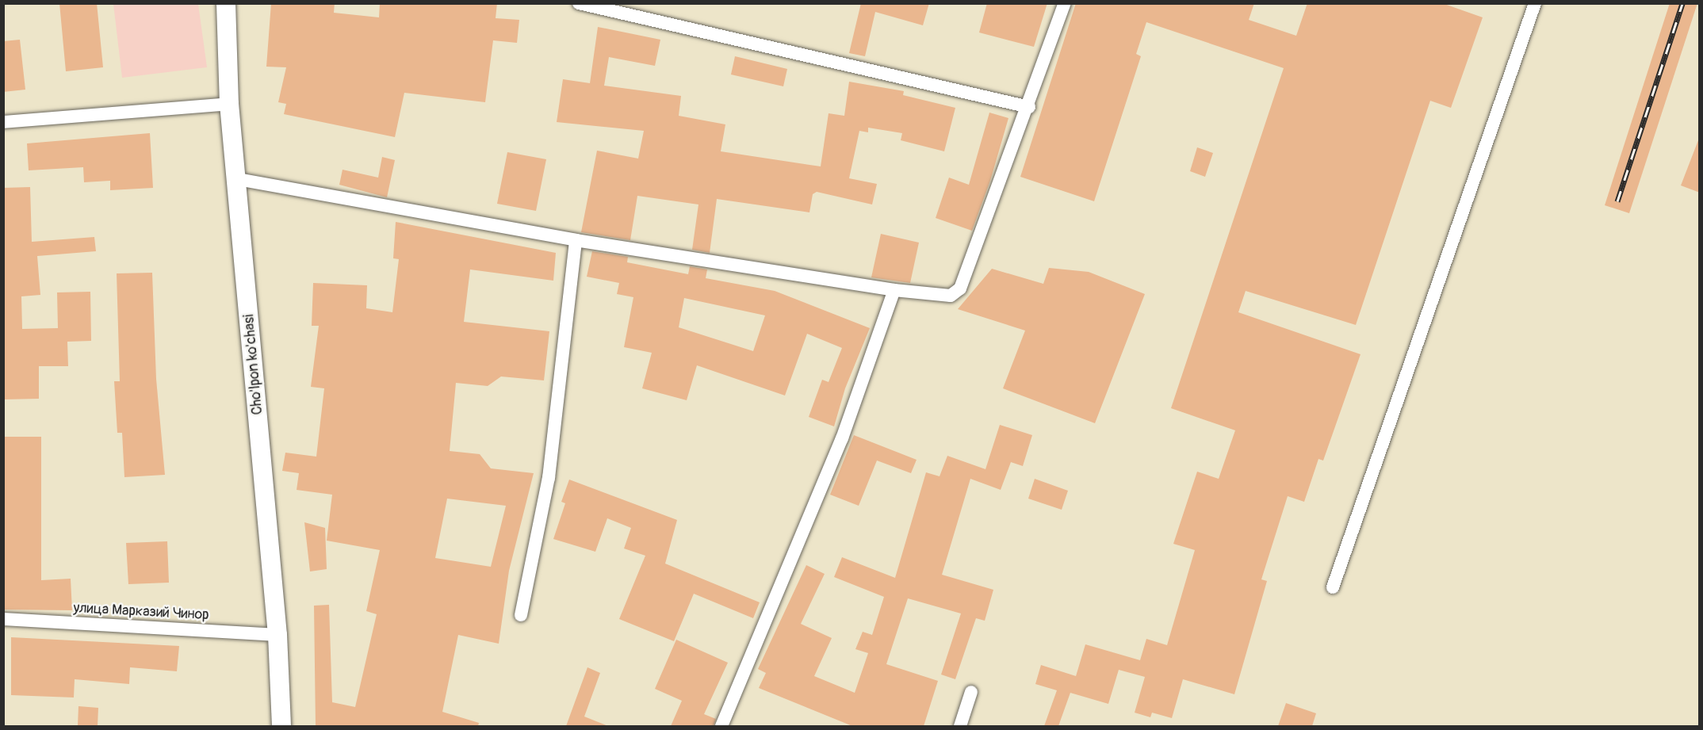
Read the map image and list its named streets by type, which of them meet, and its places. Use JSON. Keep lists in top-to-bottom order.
{
  "streets": {
    "main road": ["Cho'lpon ko'chasi"],
    "street": ["улица Марказий Чинор"]
  },
  "crossings": [
    ["Cho'lpon ko'chasi", "улица Марказий Чинор"]
  ]
}
